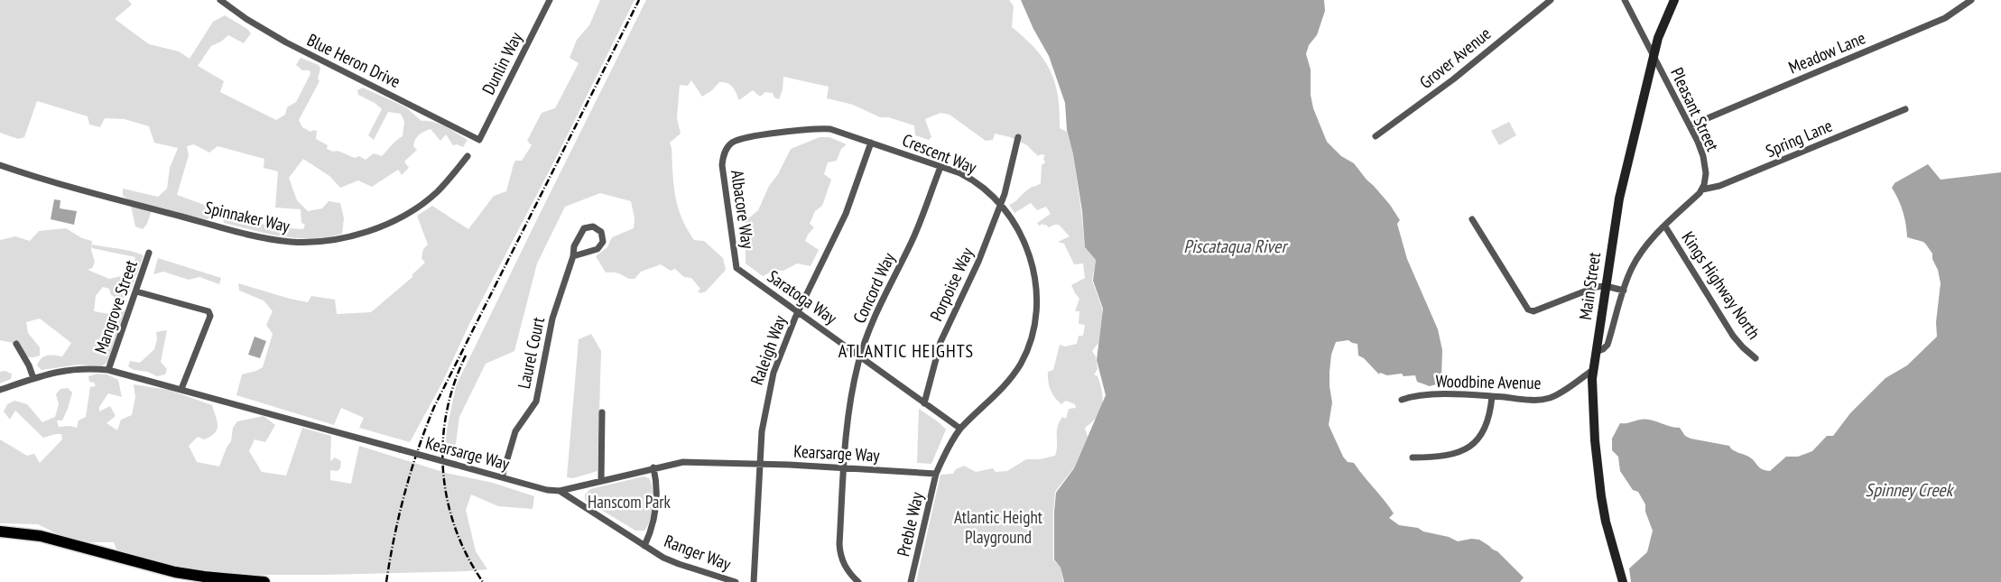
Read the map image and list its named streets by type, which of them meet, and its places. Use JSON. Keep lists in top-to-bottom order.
{
  "streets": {
    "main road": ["Main Street"],
    "street": [
      "Meadow Lane",
      "Grover Avenue",
      "Blue Heron Drive",
      "Dunlin Way",
      "Pleasant Street",
      "Spring Lane",
      "Crescent Way",
      "Albacore Way",
      "Spinnaker Way",
      "Porpoise Way",
      "Kings Highway North",
      "Concord Way",
      "Saratoga Way",
      "Mangrove Street",
      "Raleigh Way",
      "Laurel Court",
      "Woodbine Avenue",
      "Kearsarge Way",
      "Preble Way",
      "Ranger Way"
    ]
  },
  "crossings": [
    ["Meadow Lane", "Pleasant Street"],
    ["Blue Heron Drive", "Dunlin Way"],
    ["Pleasant Street", "Spring Lane"],
    ["Pleasant Street", "Main Street"],
    ["Crescent Way", "Albacore Way"],
    ["Crescent Way", "Porpoise Way"],
    ["Crescent Way", "Concord Way"],
    ["Crescent Way", "Saratoga Way"],
    ["Crescent Way", "Raleigh Way"],
    ["Crescent Way", "Kearsarge Way"],
    ["Crescent Way", "Preble Way"],
    ["Albacore Way", "Saratoga Way"],
    ["Porpoise Way", "Saratoga Way"],
    ["Main Street", "Woodbine Avenue"],
    ["Concord Way", "Saratoga Way"],
    ["Concord Way", "Kearsarge Way"],
    ["Saratoga Way", "Raleigh Way"],
    ["Mangrove Street", "Kearsarge Way"],
    ["Raleigh Way", "Kearsarge Way"],
    ["Laurel Court", "Kearsarge Way"],
    ["Kearsarge Way", "Preble Way"],
    ["Kearsarge Way", "Ranger Way"]
  ],
  "districts": ["ATLANTIC HEIGHTS"],
  "water": ["Piscataqua River", "Spinney Creek"],
  "parks": ["Hanscom Park", "Atlantic Height Playground"]
}
